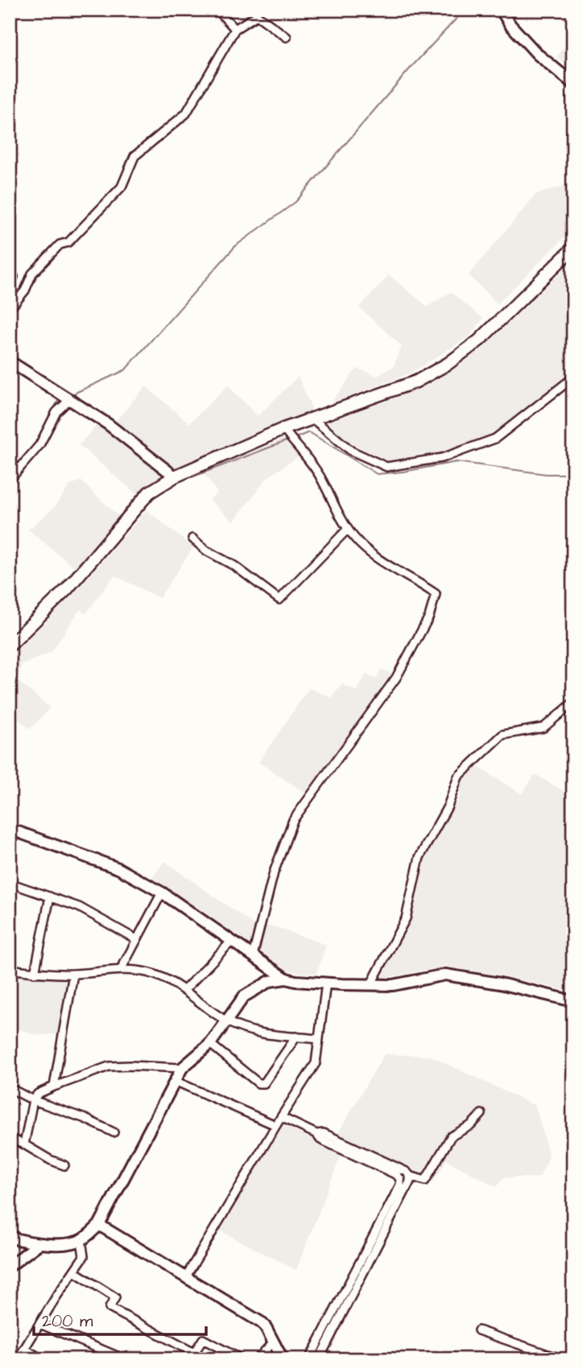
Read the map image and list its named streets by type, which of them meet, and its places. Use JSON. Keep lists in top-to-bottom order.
{
  "scale_bar": "200 m"
}
